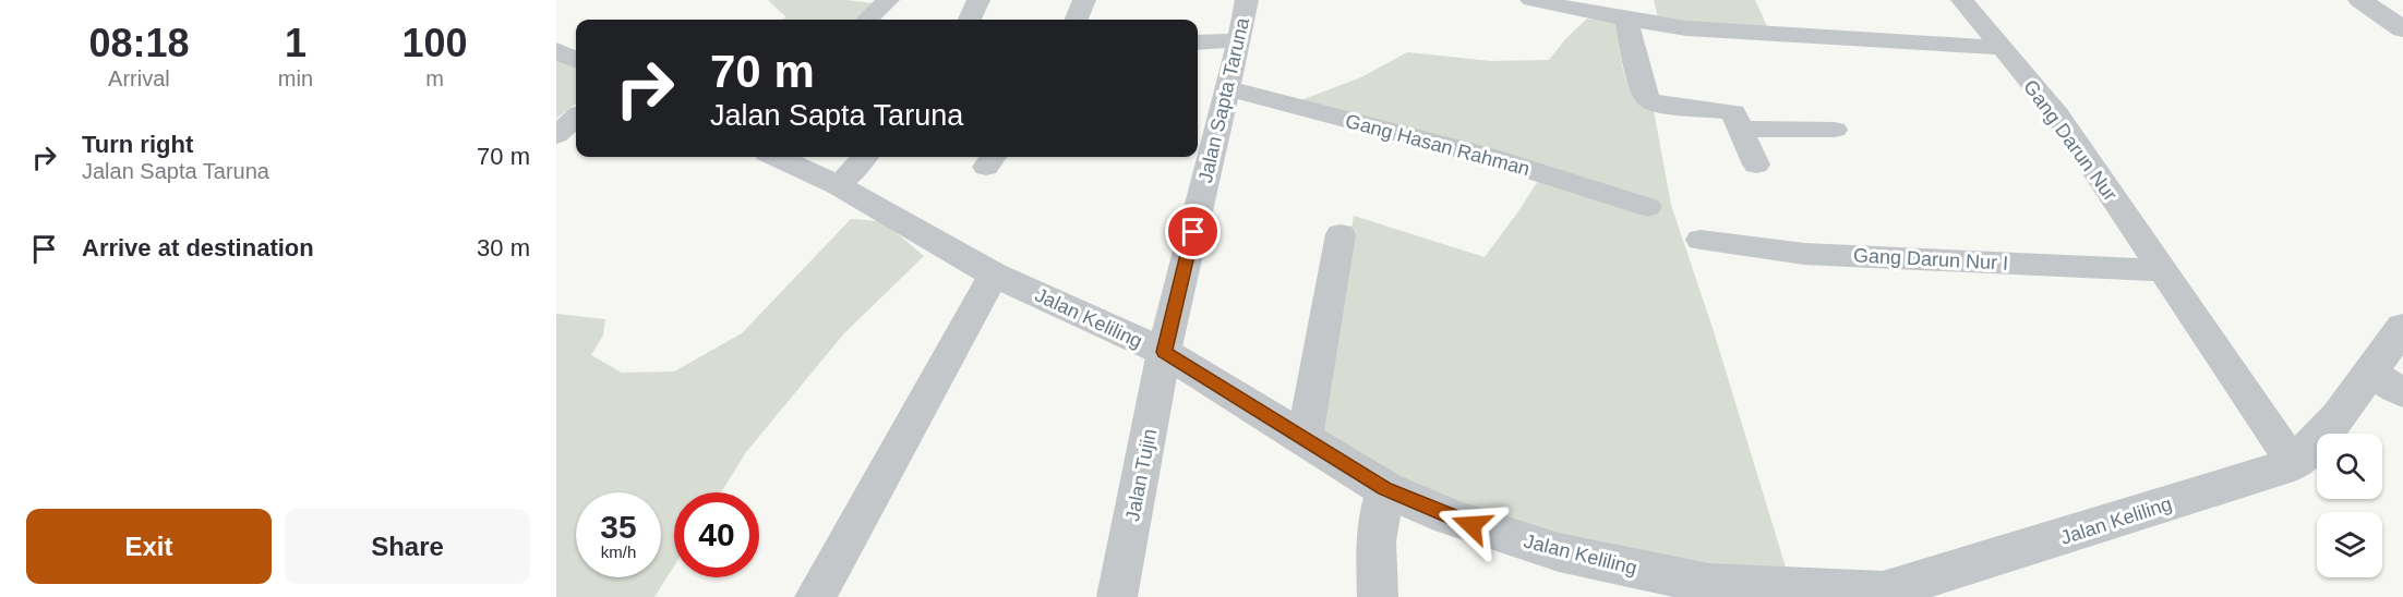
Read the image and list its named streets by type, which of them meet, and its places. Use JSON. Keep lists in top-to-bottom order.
{
  "streets": {
    "street": [
      "Jalan Sapta Taruna",
      "Gang Darun Nur",
      "Gang Hasan Rahman",
      "Gang Darun Nur I",
      "Jalan Keliling",
      "Jalan Tujin"
    ]
  },
  "crossings": [
    ["Jalan Sapta Taruna", "Gang Hasan Rahman"],
    ["Jalan Sapta Taruna", "Jalan Keliling"],
    ["Jalan Sapta Taruna", "Jalan Tujin"],
    ["Gang Darun Nur", "Gang Darun Nur I"],
    ["Gang Darun Nur", "Jalan Keliling"],
    ["Jalan Keliling", "Jalan Tujin"]
  ],
  "page": {
    "eta": [
      "08:18",
      "Arrival",
      "1",
      "min",
      "100",
      "m"
    ],
    "turn": ["70 m", "Jalan Sapta Taruna"],
    "list": [
      {
        "name": "Turn right",
        "note": "Jalan Sapta Taruna",
        "value": "70 m"
      },
      {
        "name": "Arrive at destination",
        "value": "30 m"
      }
    ],
    "speed": "35 km/h",
    "limit": "40",
    "buttons": ["Exit", "Share"]
  }
}
